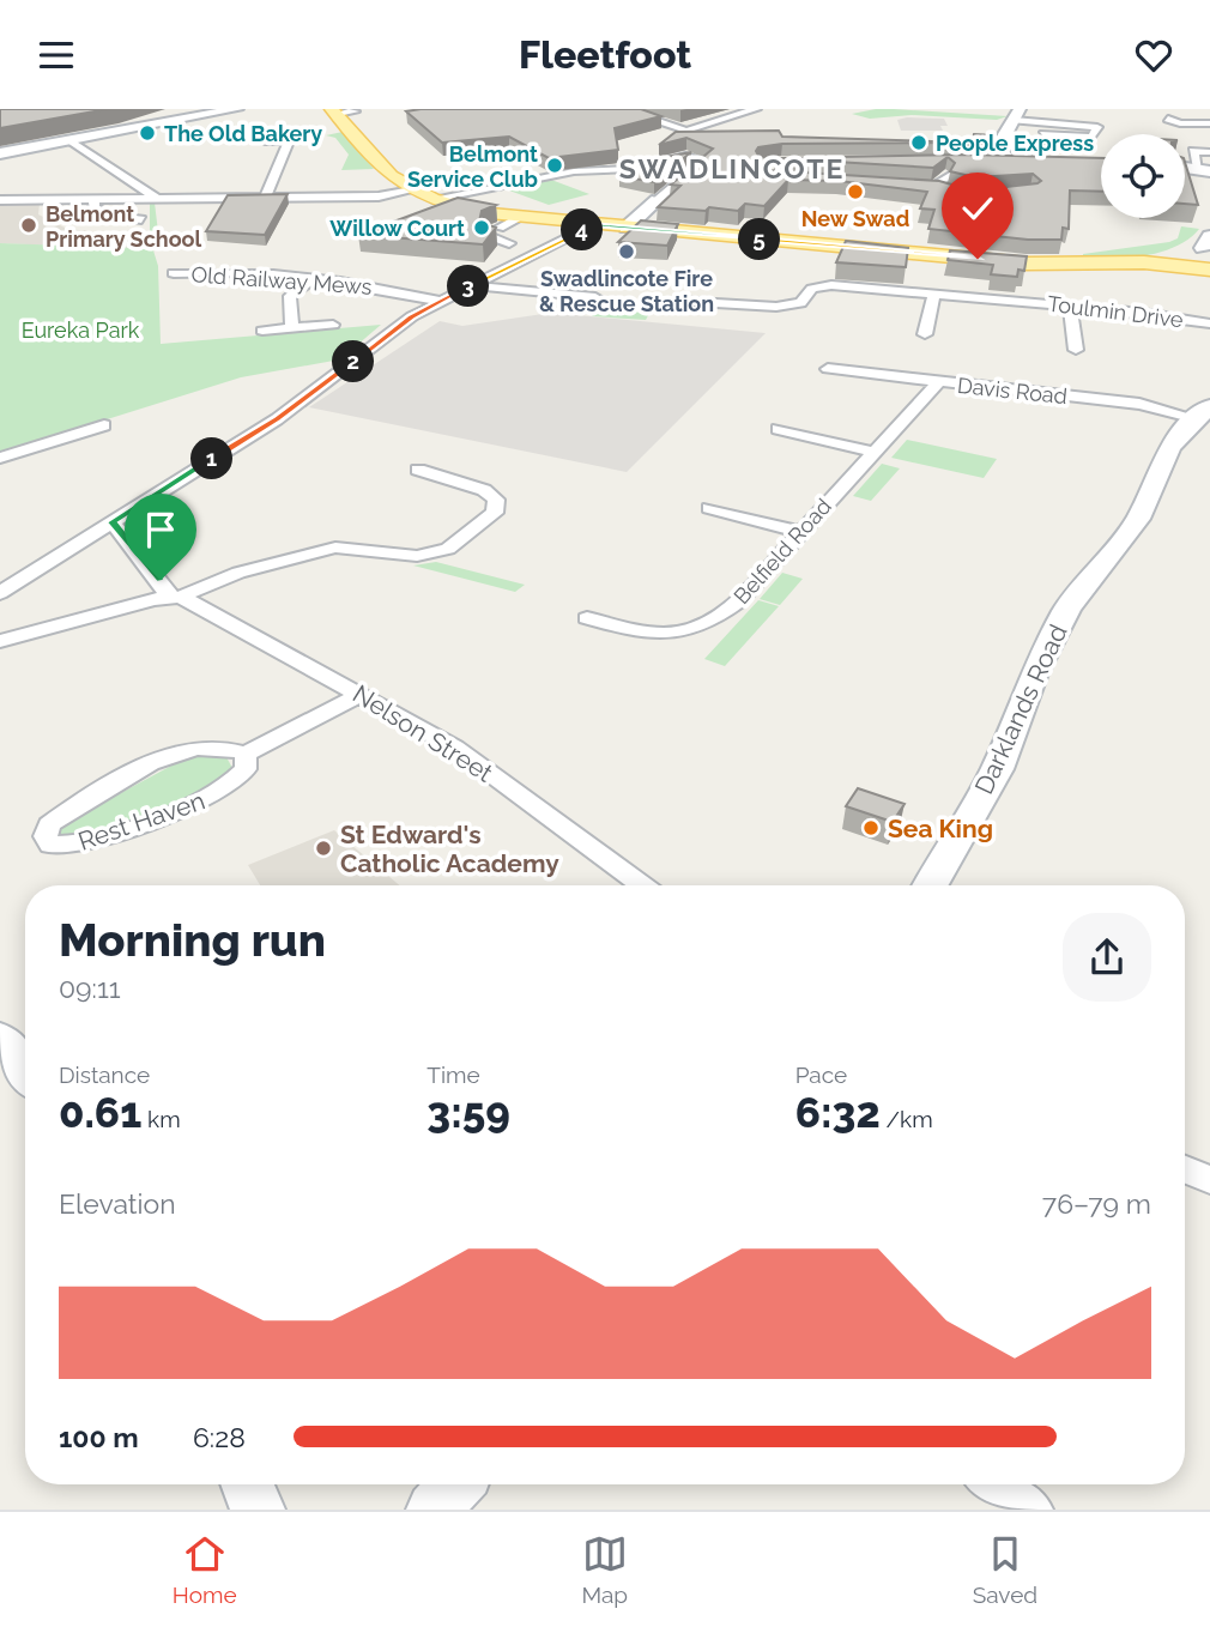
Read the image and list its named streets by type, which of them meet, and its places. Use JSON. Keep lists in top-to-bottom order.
{
  "streets": {
    "street": [
      "Old Railway Mews",
      "Toulmin Drive",
      "Davis Road",
      "Belfield Road",
      "Darklands Road",
      "Nelson Street",
      "Rest Haven"
    ]
  },
  "crossings": [
    ["Davis Road", "Belfield Road"],
    ["Davis Road", "Darklands Road"]
  ],
  "districts": ["SWADLINCOTE"],
  "parks": ["Eureka Park"],
  "places": [
    "The Old Bakery",
    "People Express",
    "Belmont Service Club",
    "New Swad",
    "Belmont Primary School",
    "Willow Court",
    "Swadlincote Fire & Rescue Station",
    "Sea King",
    "St Edward's Catholic Academy"
  ],
  "page": {
    "header": "Fleetfoot",
    "pins": [
      "4",
      "5",
      "3",
      "2",
      "1"
    ],
    "heading": ["Morning run", "09:11"],
    "stats": [
      ["Distance", "0.61 km"],
      ["Time", "3:59"],
      ["Pace", "6:32 /km"]
    ],
    "chart": ["Elevation", "76–79 m"],
    "list": [
      {
        "name": "100 m",
        "note": "6:28"
      }
    ],
    "tabs": ["Home", "Map", "Saved"]
  }
}
